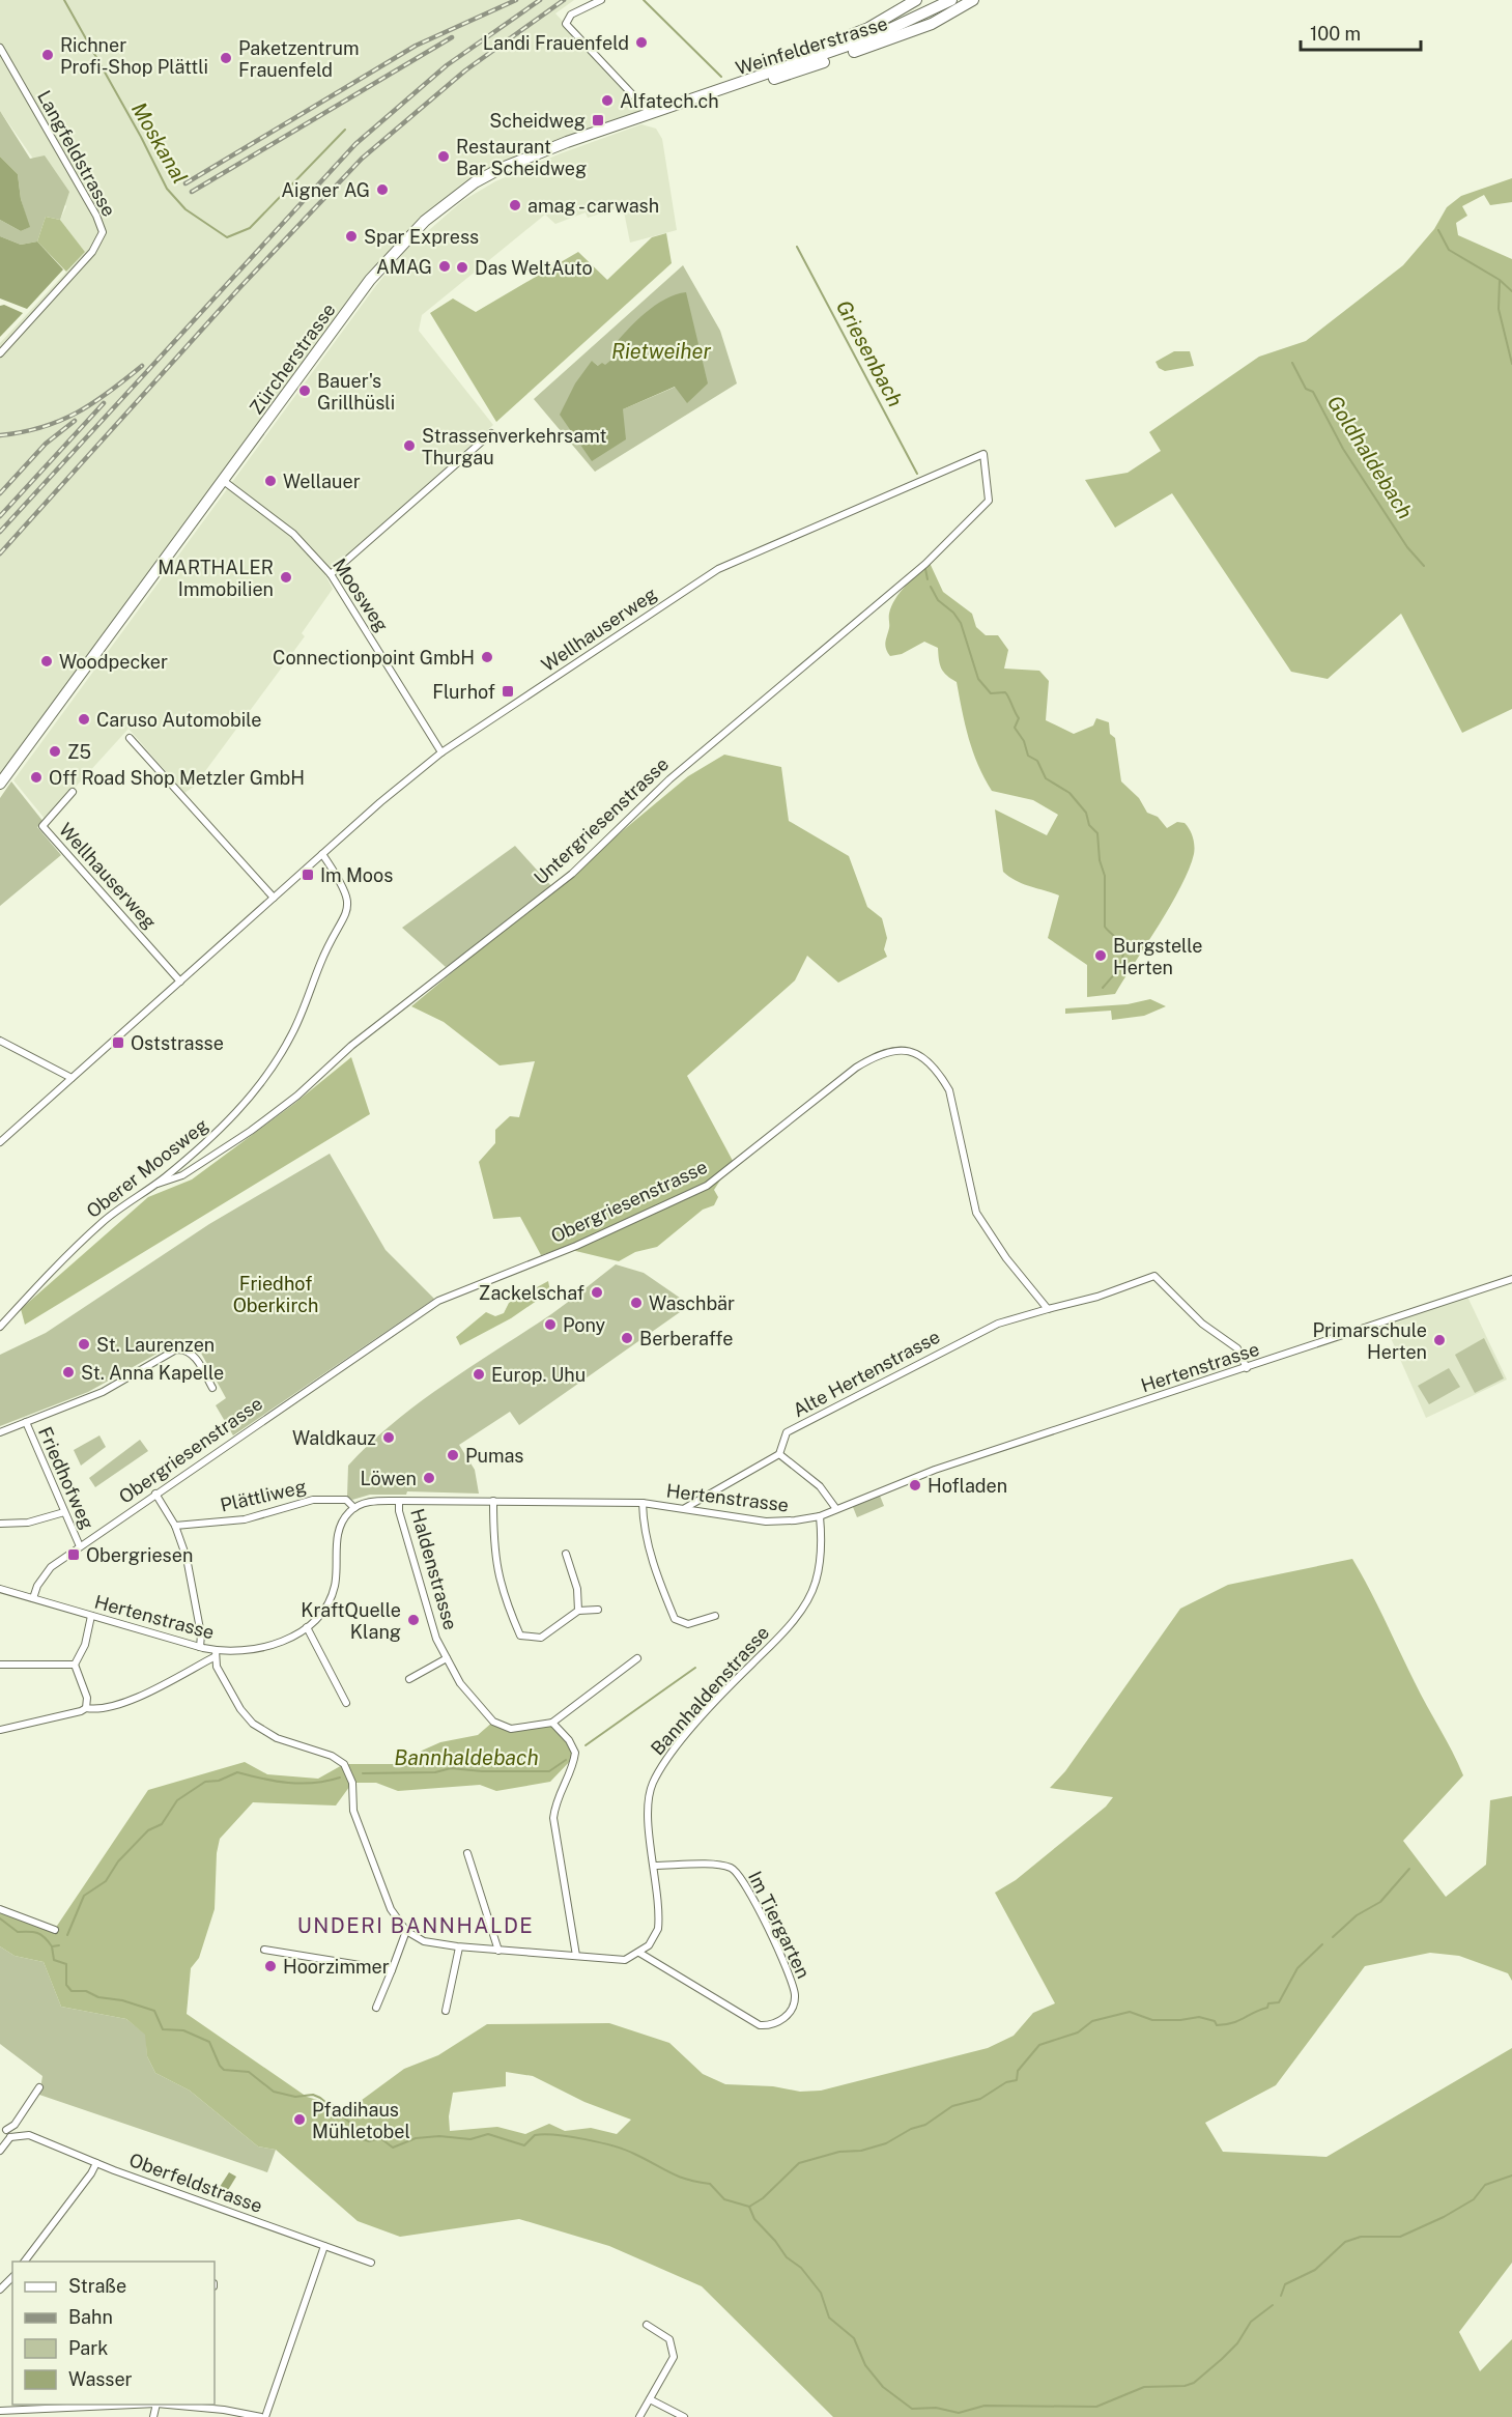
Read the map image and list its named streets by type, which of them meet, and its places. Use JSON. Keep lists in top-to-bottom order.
{
  "streets": {
    "main road": ["Weinfelderstrasse", "Zürcherstrasse"],
    "street": [
      "Langfeldstrasse",
      "Moosweg",
      "Wellhauserweg",
      "Untergriesenstrasse",
      "Oberer Moosweg",
      "Obergriesenstrasse",
      "Hertenstrasse",
      "Alte Hertenstrasse",
      "Friedhofweg",
      "Plättliweg",
      "Haldenstrasse",
      "Bannhaldenstrasse",
      "Im Tiergarten",
      "Oberfeldstrasse"
    ]
  },
  "crossings": [
    ["Weinfelderstrasse", "Zürcherstrasse"],
    ["Zürcherstrasse", "Moosweg"],
    ["Moosweg", "Wellhauserweg"],
    ["Wellhauserweg", "Untergriesenstrasse"],
    ["Wellhauserweg", "Oberer Moosweg"],
    ["Untergriesenstrasse", "Oberer Moosweg"],
    ["Obergriesenstrasse", "Hertenstrasse"],
    ["Obergriesenstrasse", "Alte Hertenstrasse"],
    ["Obergriesenstrasse", "Friedhofweg"],
    ["Hertenstrasse", "Plättliweg"],
    ["Hertenstrasse", "Haldenstrasse"],
    ["Hertenstrasse", "Bannhaldenstrasse"],
    ["Bannhaldenstrasse", "Im Tiergarten"]
  ],
  "districts": ["UNDERI BANNHALDE"],
  "water": [
    "Moskanal",
    "Rietweiher",
    "Griesenbach",
    "Goldhaldebach",
    "Bannhaldebach"
  ],
  "parks": ["Friedhof Oberkirch"],
  "places": {
    "other": [
      "Landi Frauenfeld",
      "Richner Profi-Shop Plättli",
      "Paketzentrum Frauenfeld",
      "Alfatech.ch",
      "Restaurant Bar Scheidweg",
      "Aigner AG",
      "amag - carwash",
      "Spar Express",
      "AMAG",
      "Das WeltAuto",
      "Bauer's Grillhüsli",
      "Strassenverkehrsamt Thurgau",
      "Wellauer",
      "MARTHALER Immobilien",
      "Connectionpoint GmbH",
      "Woodpecker",
      "Caruso Automobile",
      "Z5",
      "Off Road Shop Metzler GmbH",
      "Burgstelle Herten",
      "Zackelschaf",
      "Waschbär",
      "Pony",
      "Berberaffe",
      "Primarschule Herten",
      "St. Laurenzen",
      "St. Anna Kapelle",
      "Europ. Uhu",
      "Waldkauz",
      "Pumas",
      "Löwen",
      "Hofladen",
      "KraftQuelle Klang",
      "Hoorzimmer",
      "Pfadihaus Mühletobel"
    ],
    "transit": [
      "Scheidweg",
      "Flurhof",
      "Im Moos",
      "Oststrasse",
      "Obergriesen"
    ]
  },
  "legend": [
    "Straße",
    "Bahn",
    "Park",
    "Wasser"
  ],
  "scale_bar": "100 m"
}
